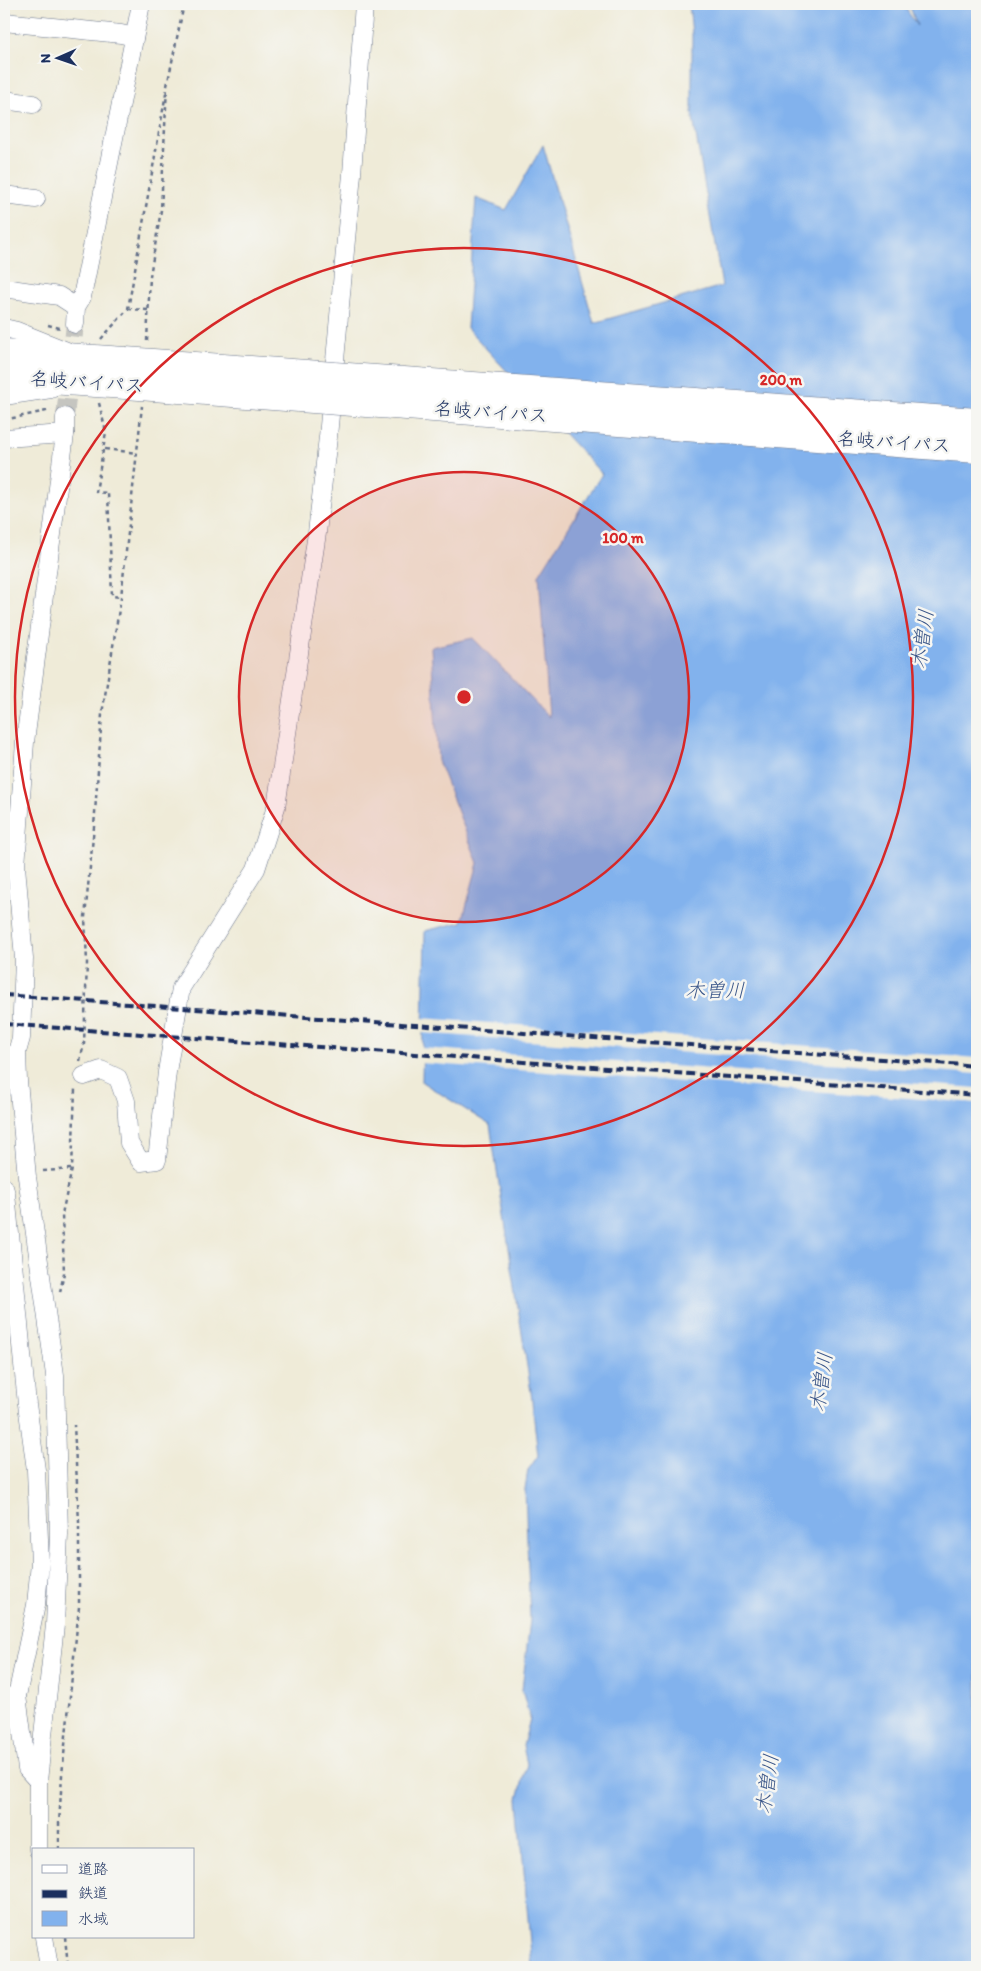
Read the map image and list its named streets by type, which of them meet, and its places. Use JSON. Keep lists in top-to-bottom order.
{
  "streets": {
    "highway": ["名岐バイパス"]
  },
  "water": ["木曽川"],
  "legend": ["道路", "鉄道", "水域"],
  "north": "left",
  "rings": ["200 m", "100 m"]
}
